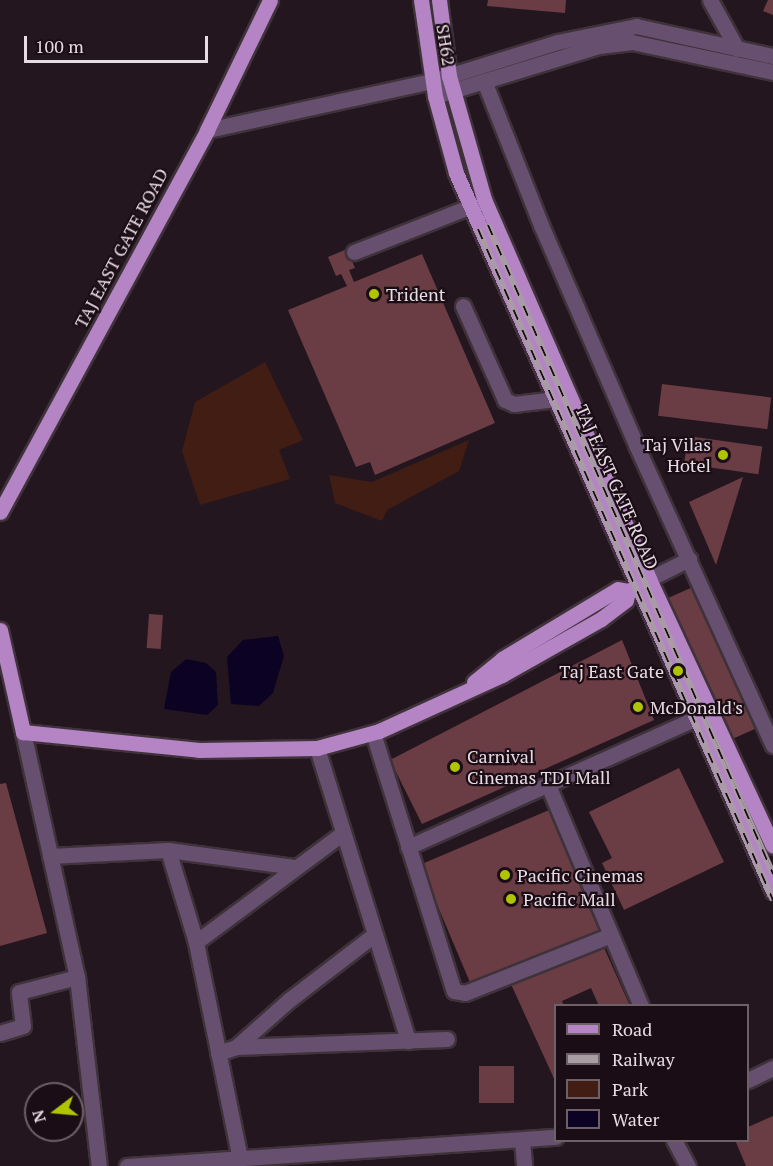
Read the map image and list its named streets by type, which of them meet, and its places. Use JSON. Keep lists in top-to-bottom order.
{
  "streets": {
    "main road": ["SH62", "TAJ EAST GATE ROAD"]
  },
  "crossings": [
    ["SH62", "TAJ EAST GATE ROAD"]
  ],
  "places": [
    "Trident",
    "Taj Vilas Hotel",
    "Taj East Gate",
    "McDonald's",
    "Carnival Cinemas TDI Mall",
    "Pacific Cinemas",
    "Pacific Mall"
  ],
  "legend": [
    "Road",
    "Railway",
    "Park",
    "Water"
  ],
  "scale_bar": "100 m",
  "north": "left"
}
